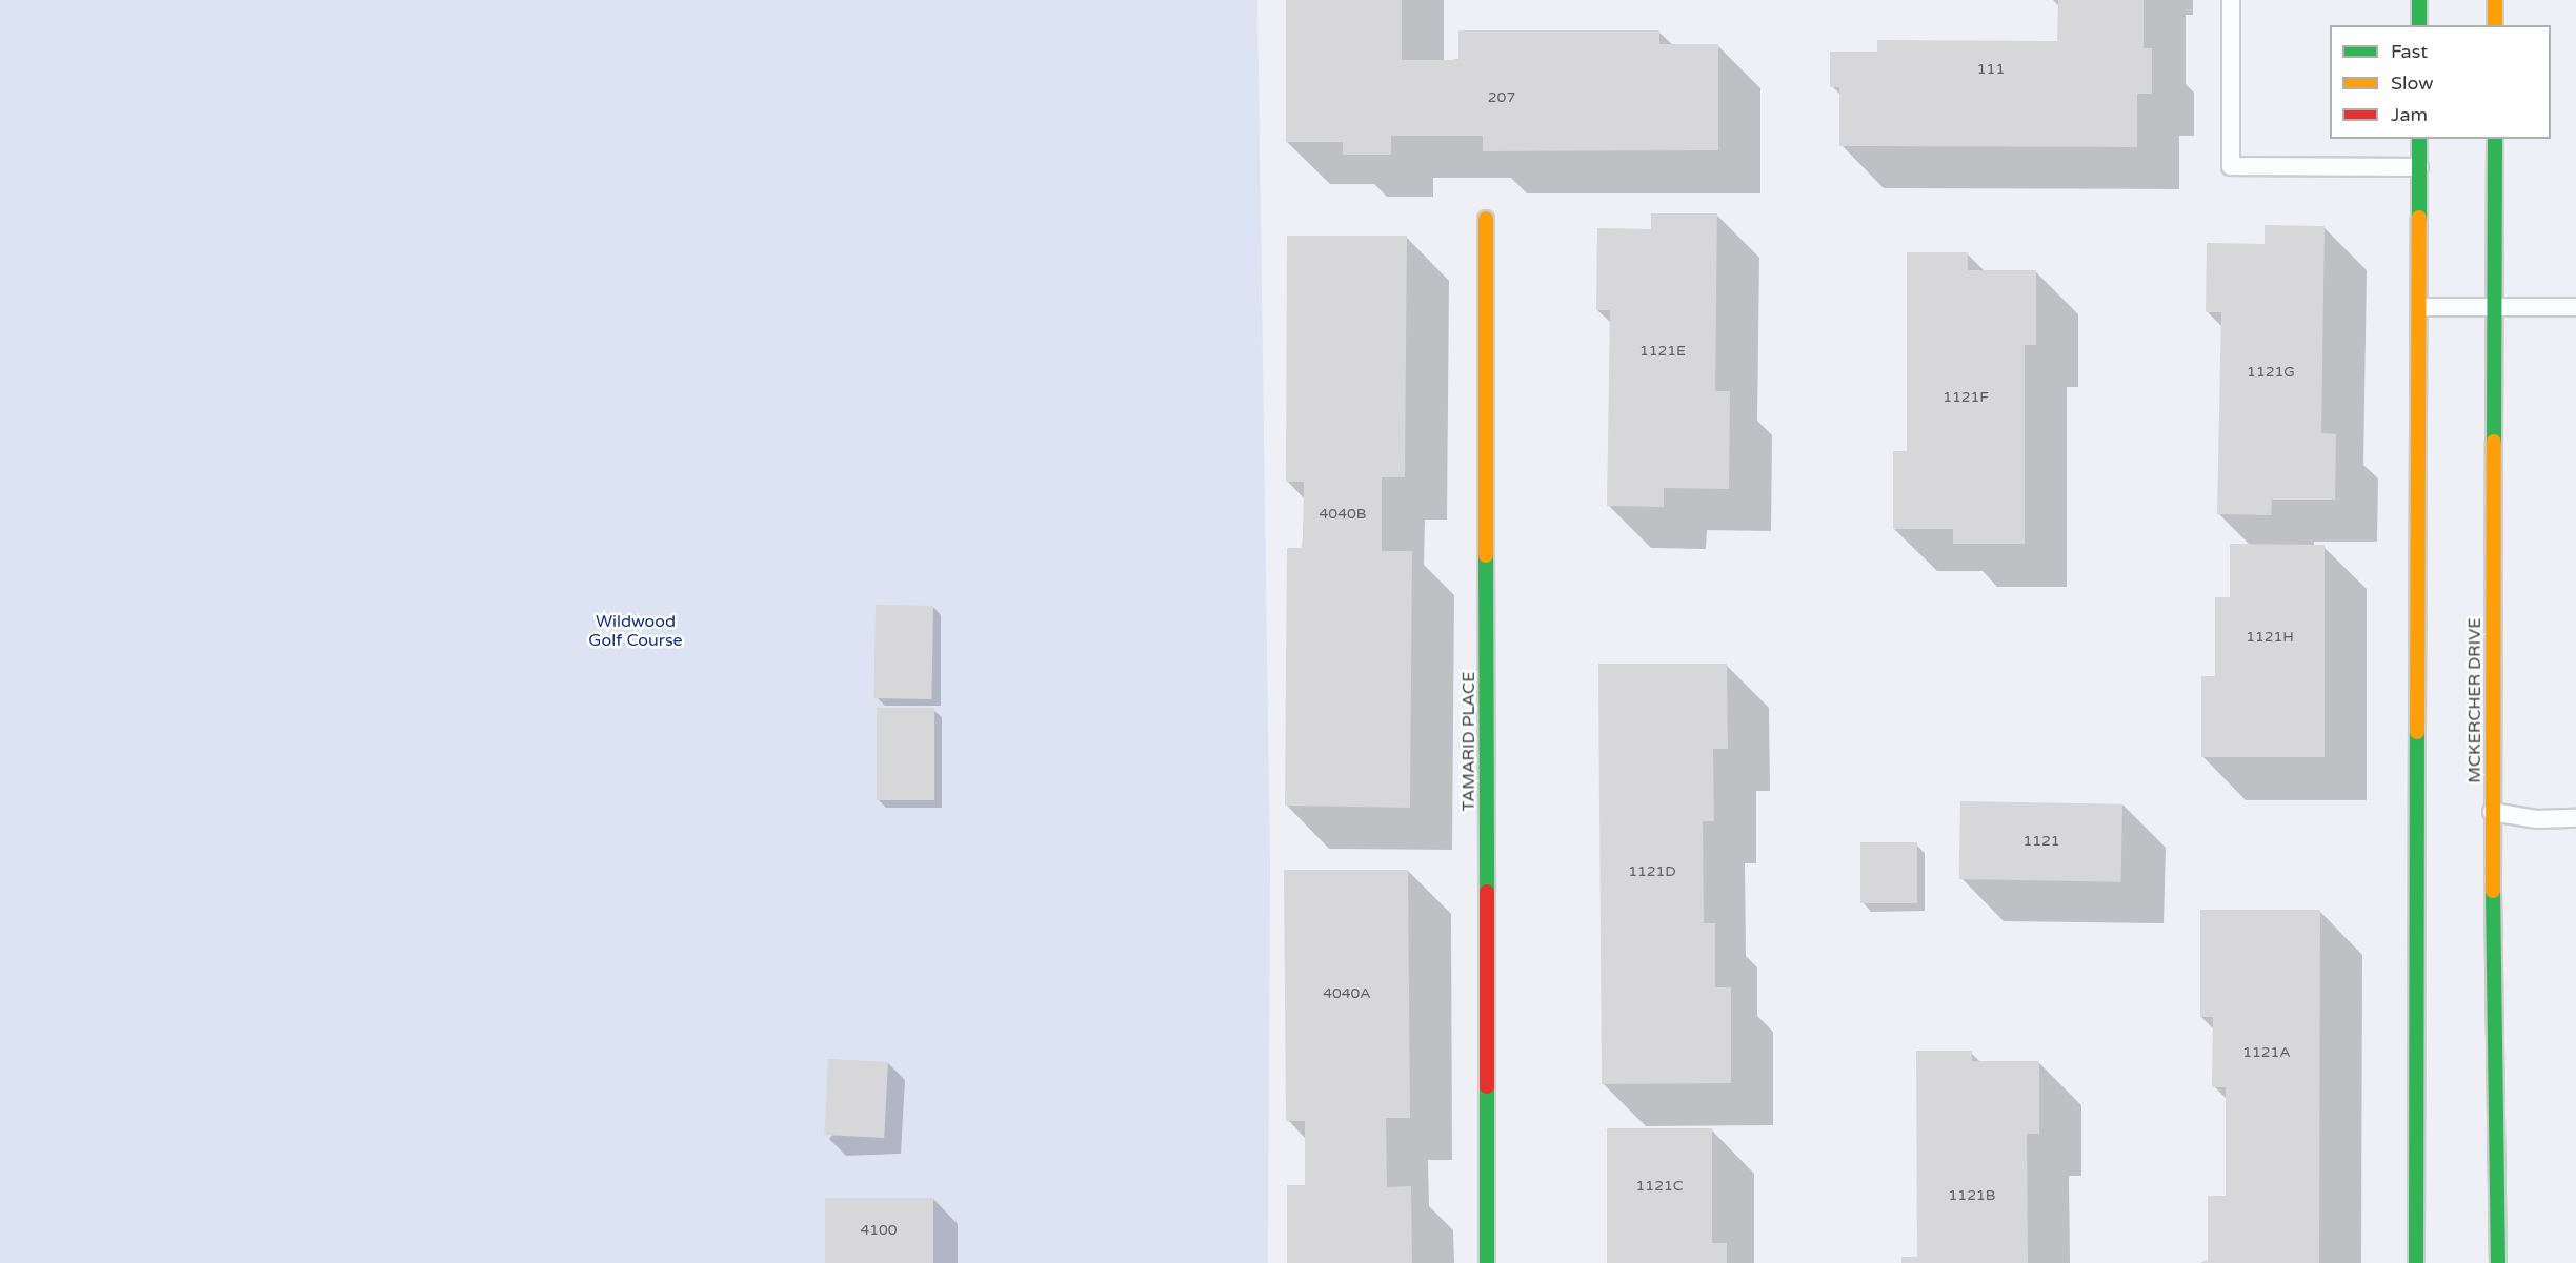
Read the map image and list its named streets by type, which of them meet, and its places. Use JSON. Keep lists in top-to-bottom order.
{
  "streets": {
    "main road": ["MCKERCHER DRIVE", "TAMARID PLACE"]
  },
  "parks": ["Wildwood Golf Course"],
  "house_numbers": [
    "111",
    "207",
    "1121E",
    "1121G",
    "1121F",
    "4040B",
    "1121H",
    "1121",
    "1121D",
    "4040A",
    "1121A",
    "1121C",
    "1121B",
    "4100"
  ],
  "legend": ["Fast", "Slow", "Jam"]
}
